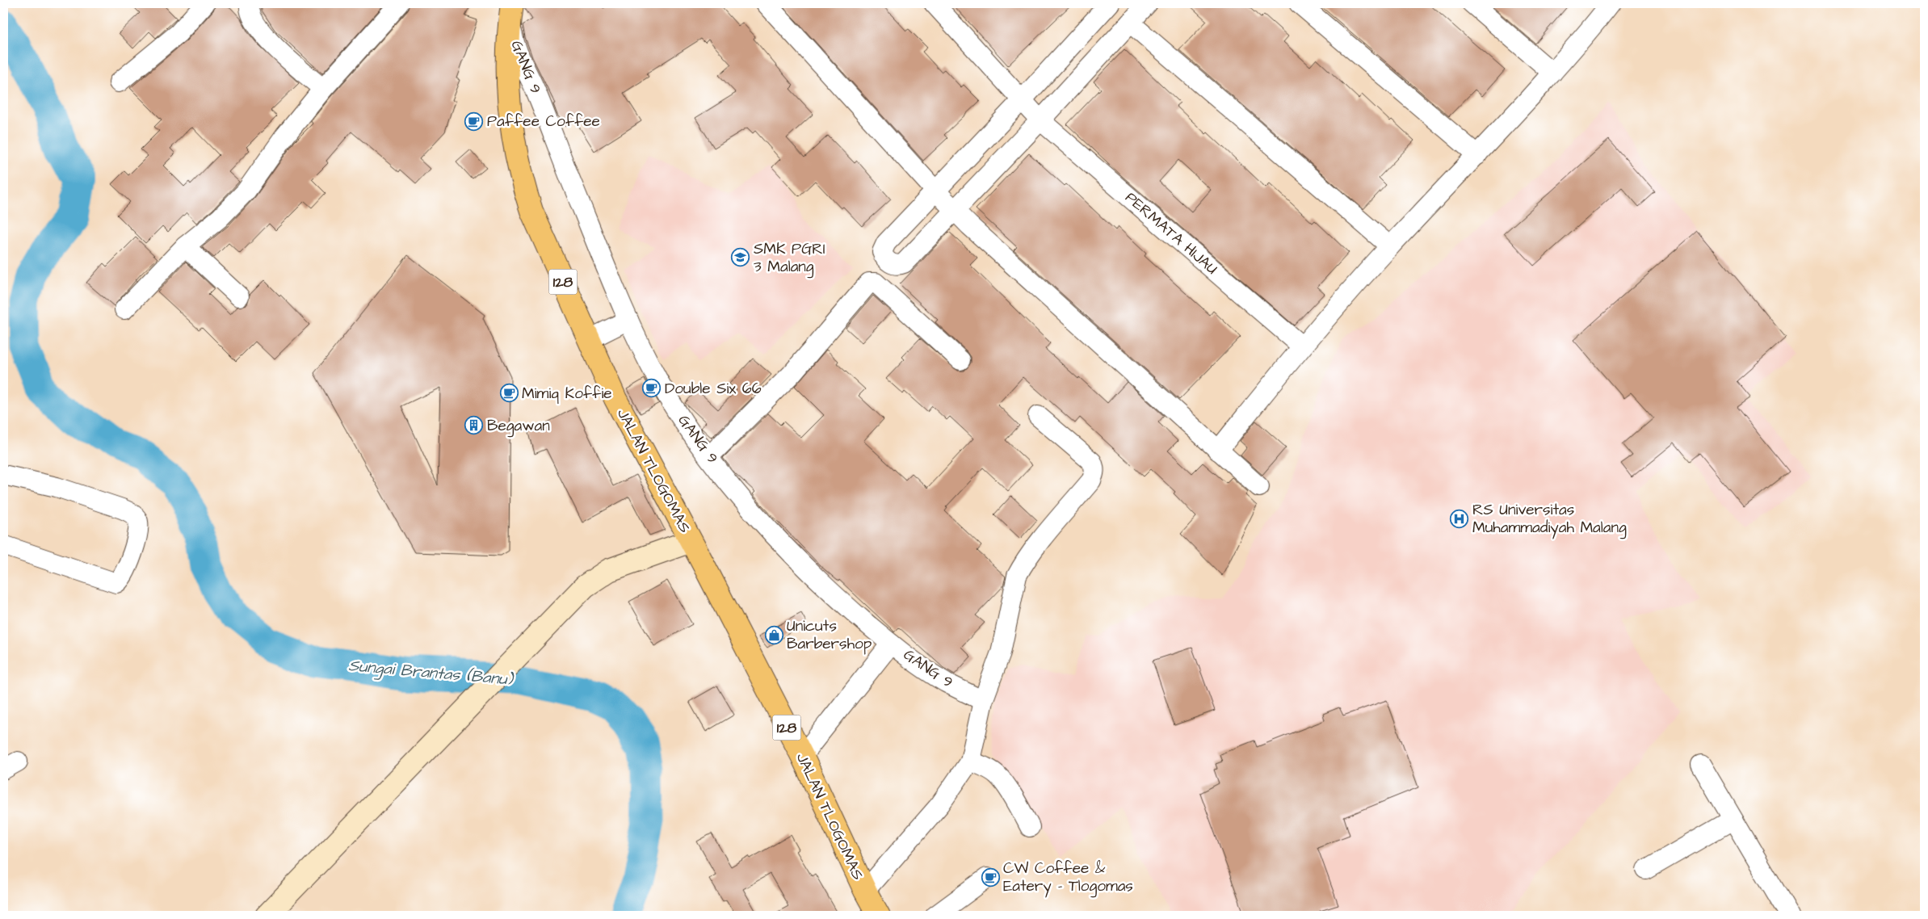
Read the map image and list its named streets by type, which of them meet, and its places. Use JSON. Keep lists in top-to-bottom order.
{
  "streets": {
    "main road": ["128", "JALAN TLOGOMAS"],
    "street": ["GANG 9", "PERMATA HIJAU"]
  },
  "crossings": [
    ["GANG 9", "JALAN TLOGOMAS"]
  ],
  "water": ["Sungai Brantas (Banu)"],
  "places": {
    "cafe": [
      "Paffee Coffee",
      "Double Six 66",
      "Mimiq Koffie",
      "CW Coffee & Eatery - Tlogomas"
    ],
    "school or university": ["SMK PGRI 3 Malang"],
    "building": ["Begawan"],
    "hospital": ["RS Universitas Muhammadiyah Malang"],
    "shop": ["Unicuts Barbershop"]
  }
}
